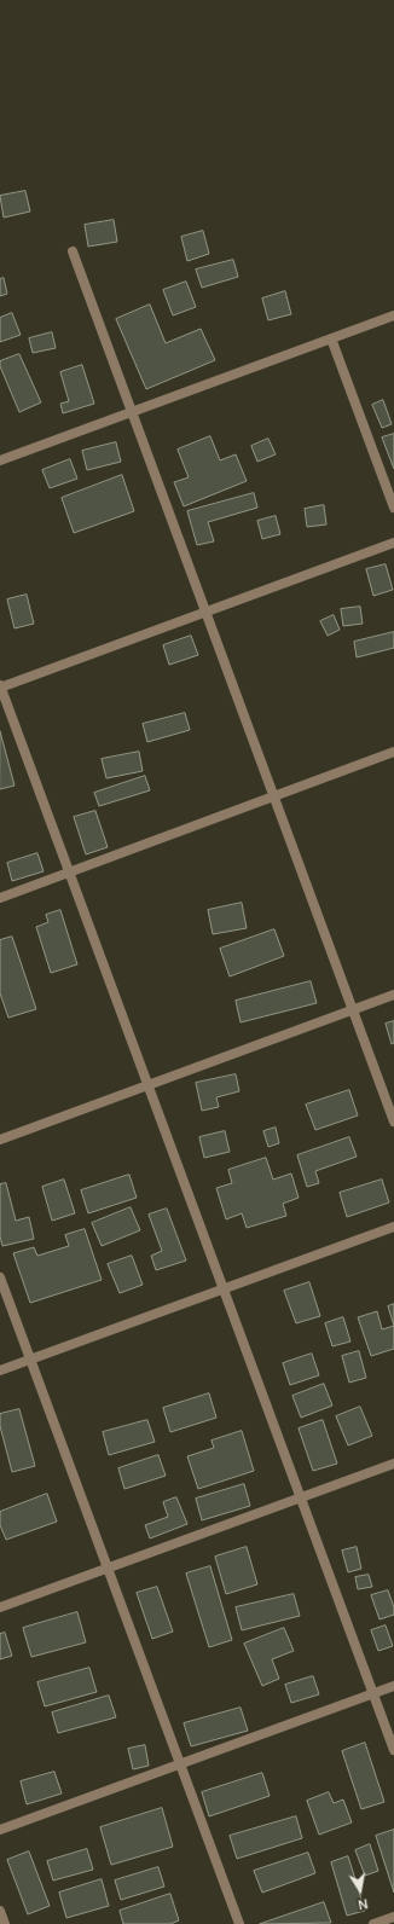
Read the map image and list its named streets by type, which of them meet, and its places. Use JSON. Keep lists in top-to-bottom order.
{
  "north": "bottom"
}
